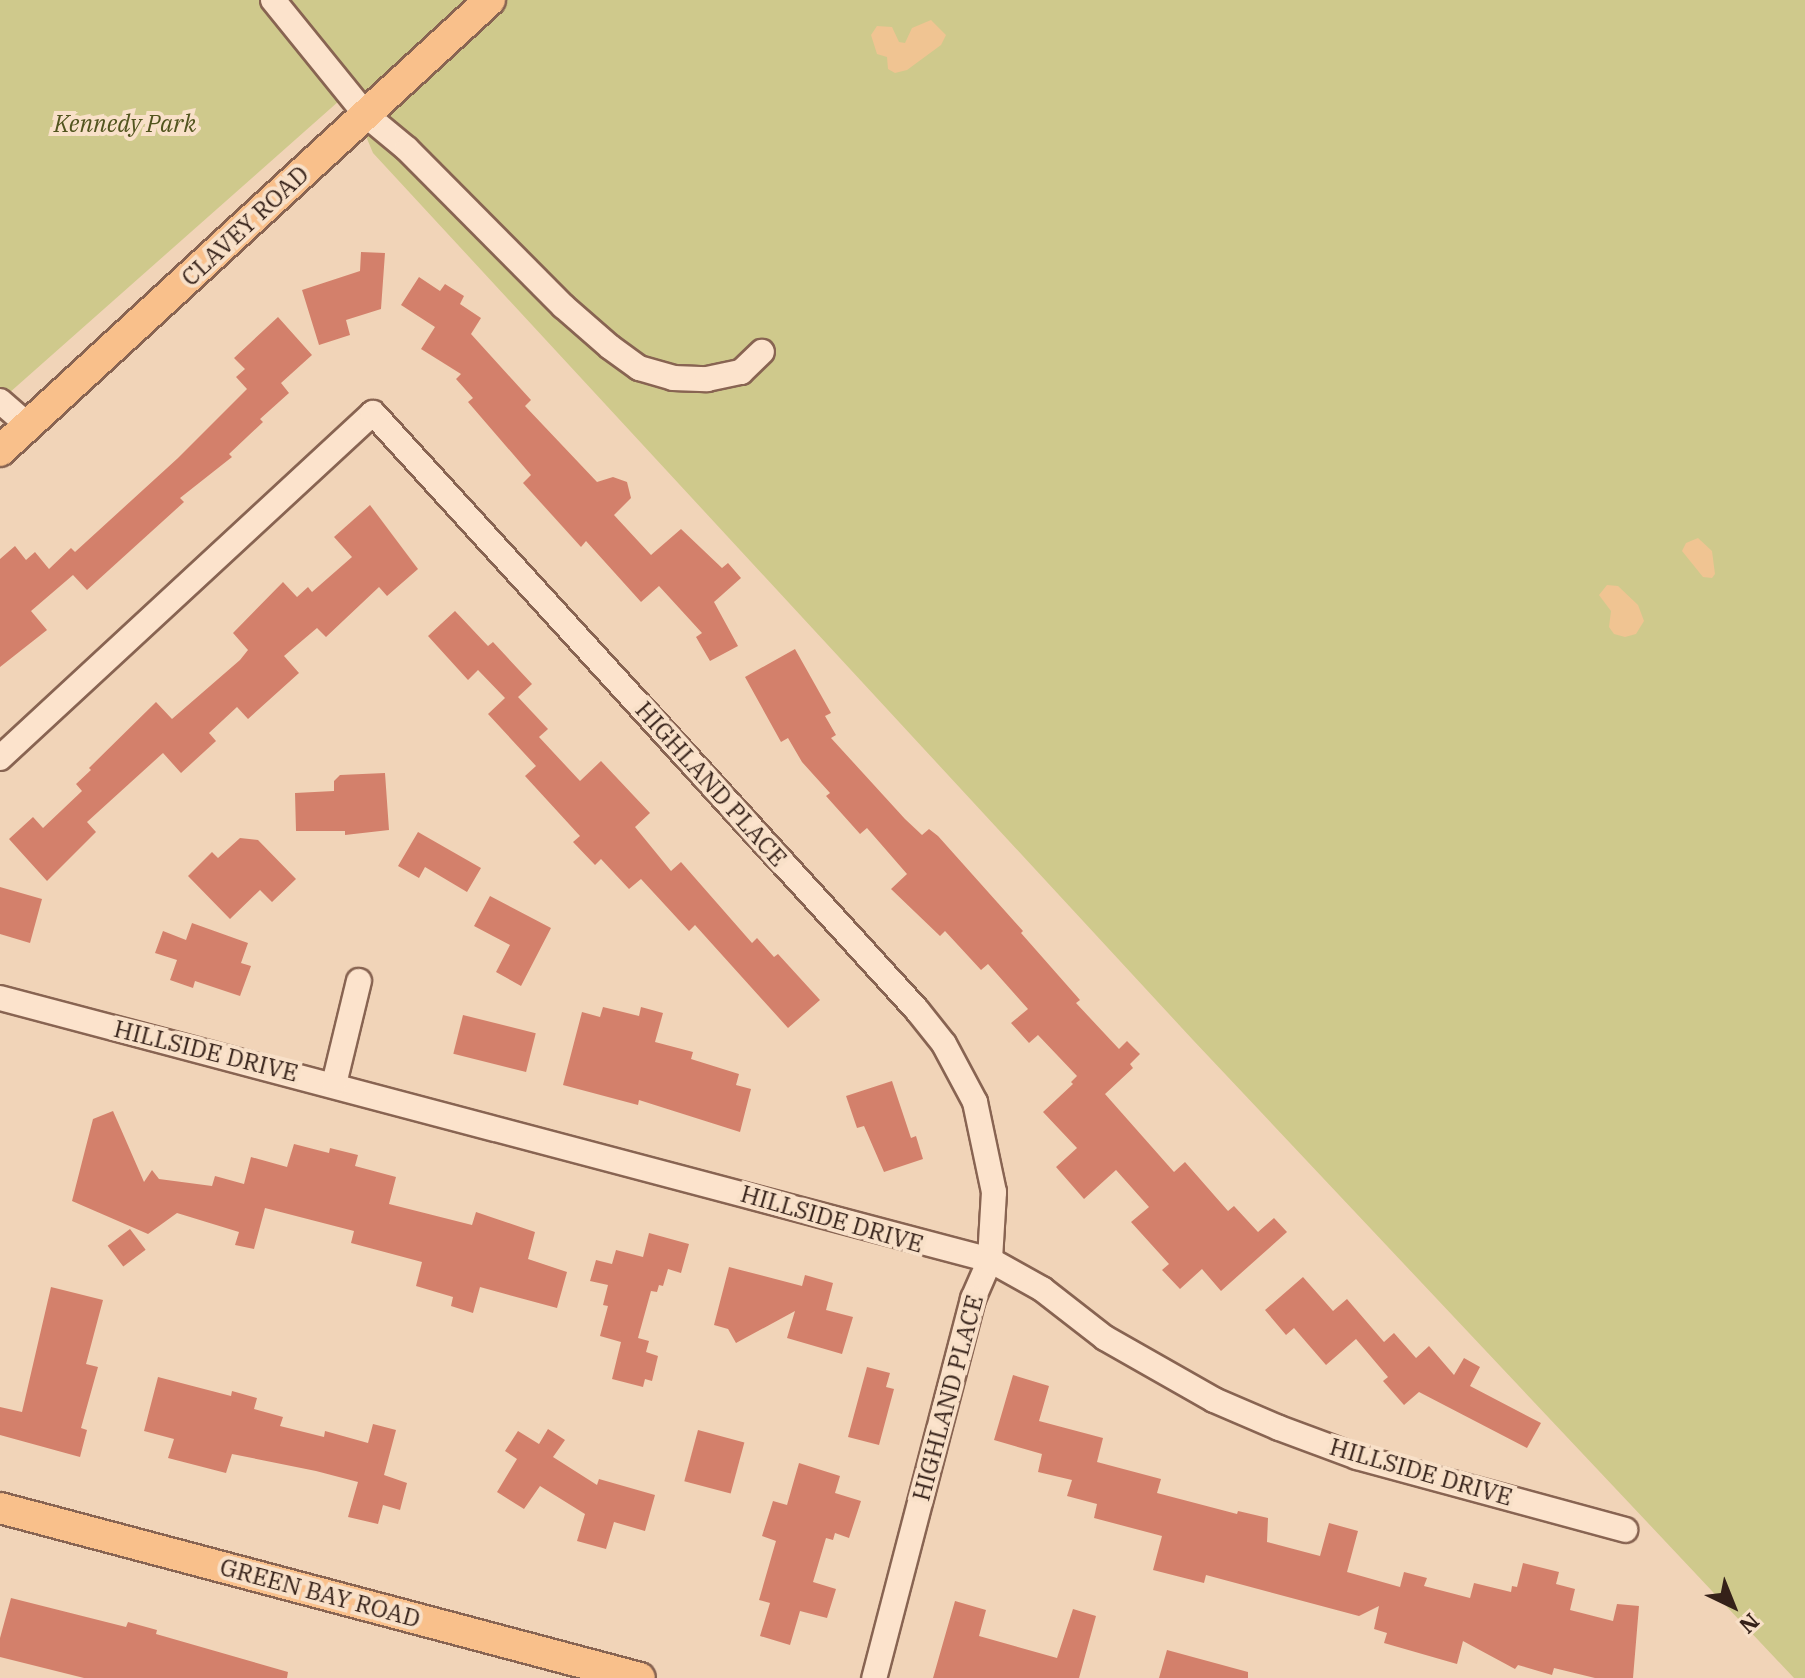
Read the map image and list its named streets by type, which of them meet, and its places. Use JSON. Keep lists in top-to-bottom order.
{
  "streets": {
    "main road": ["CLAVEY ROAD", "GREEN BAY ROAD"],
    "street": ["HIGHLAND PLACE", "HILLSIDE DRIVE"]
  },
  "crossings": [
    ["HIGHLAND PLACE", "HILLSIDE DRIVE"]
  ],
  "parks": ["Kennedy Park"],
  "north": "bottom right"
}
